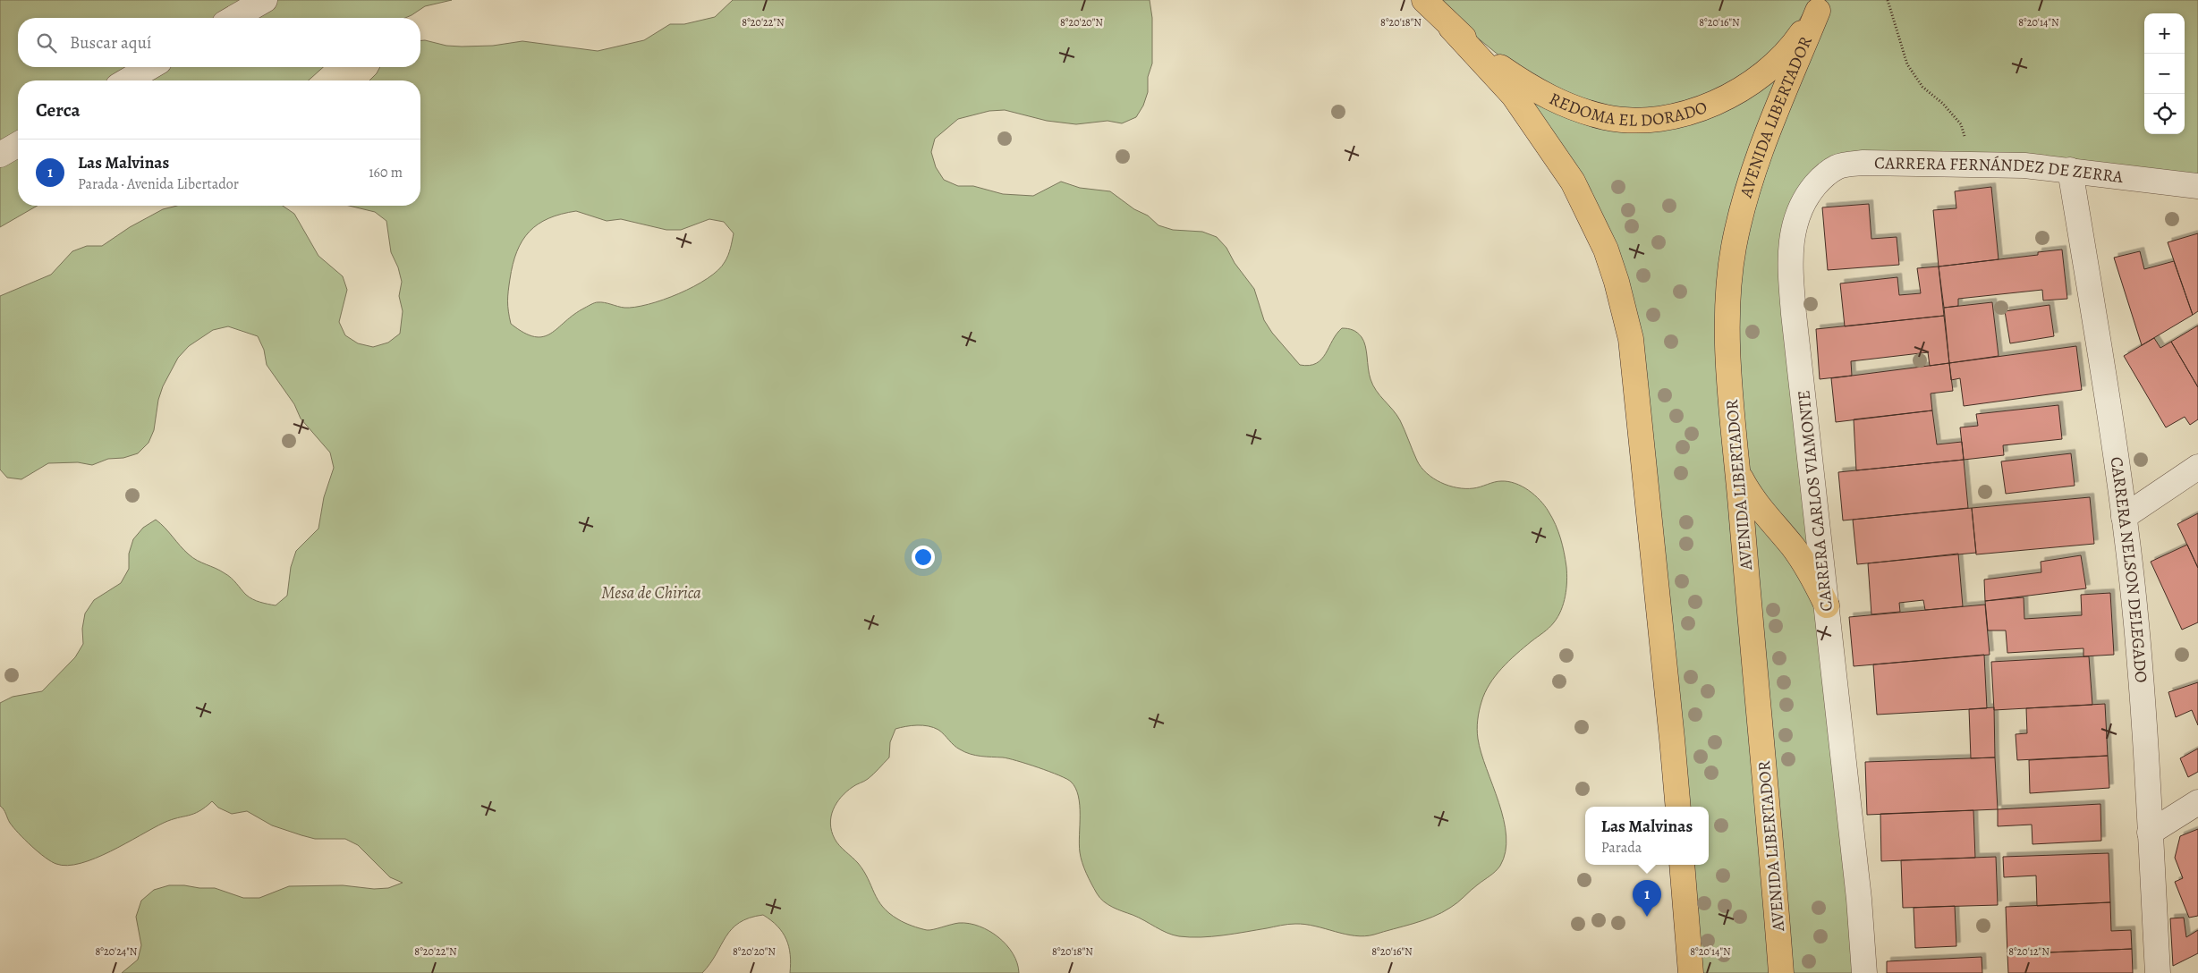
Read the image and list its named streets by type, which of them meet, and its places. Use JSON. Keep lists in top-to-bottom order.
{
  "streets": {
    "main road": ["REDOMA EL DORADO", "AVENIDA LIBERTADOR"],
    "street": ["CARRERA FERNÁNDEZ DE ZERRA", "CARRERA CARLOS VIAMONTE", "CARRERA NELSON DELEGADO"]
  },
  "crossings": [
    ["REDOMA EL DORADO", "AVENIDA LIBERTADOR"],
    ["CARRERA FERNÁNDEZ DE ZERRA", "CARRERA CARLOS VIAMONTE"],
    ["CARRERA FERNÁNDEZ DE ZERRA", "CARRERA NELSON DELEGADO"]
  ],
  "parks": ["Mesa de Chirica"],
  "page": {
    "map_buttons": ["+", "−"],
    "search": "Buscar aquí",
    "heading": "Cerca",
    "list": [
      {
        "mark": "1",
        "name": "Las Malvinas",
        "note": "Parada · Avenida Libertador",
        "value": "160 m"
      }
    ],
    "popup": ["Las Malvinas", "Parada"],
    "pins": "1"
  },
  "coordinates": [
    "8°20'22\"N",
    "8°20'20\"N",
    "8°20'18\"N",
    "8°20'16\"N",
    "8°20'14\"N",
    "8°20'24\"N",
    "8°20'12\"N"
  ]
}
